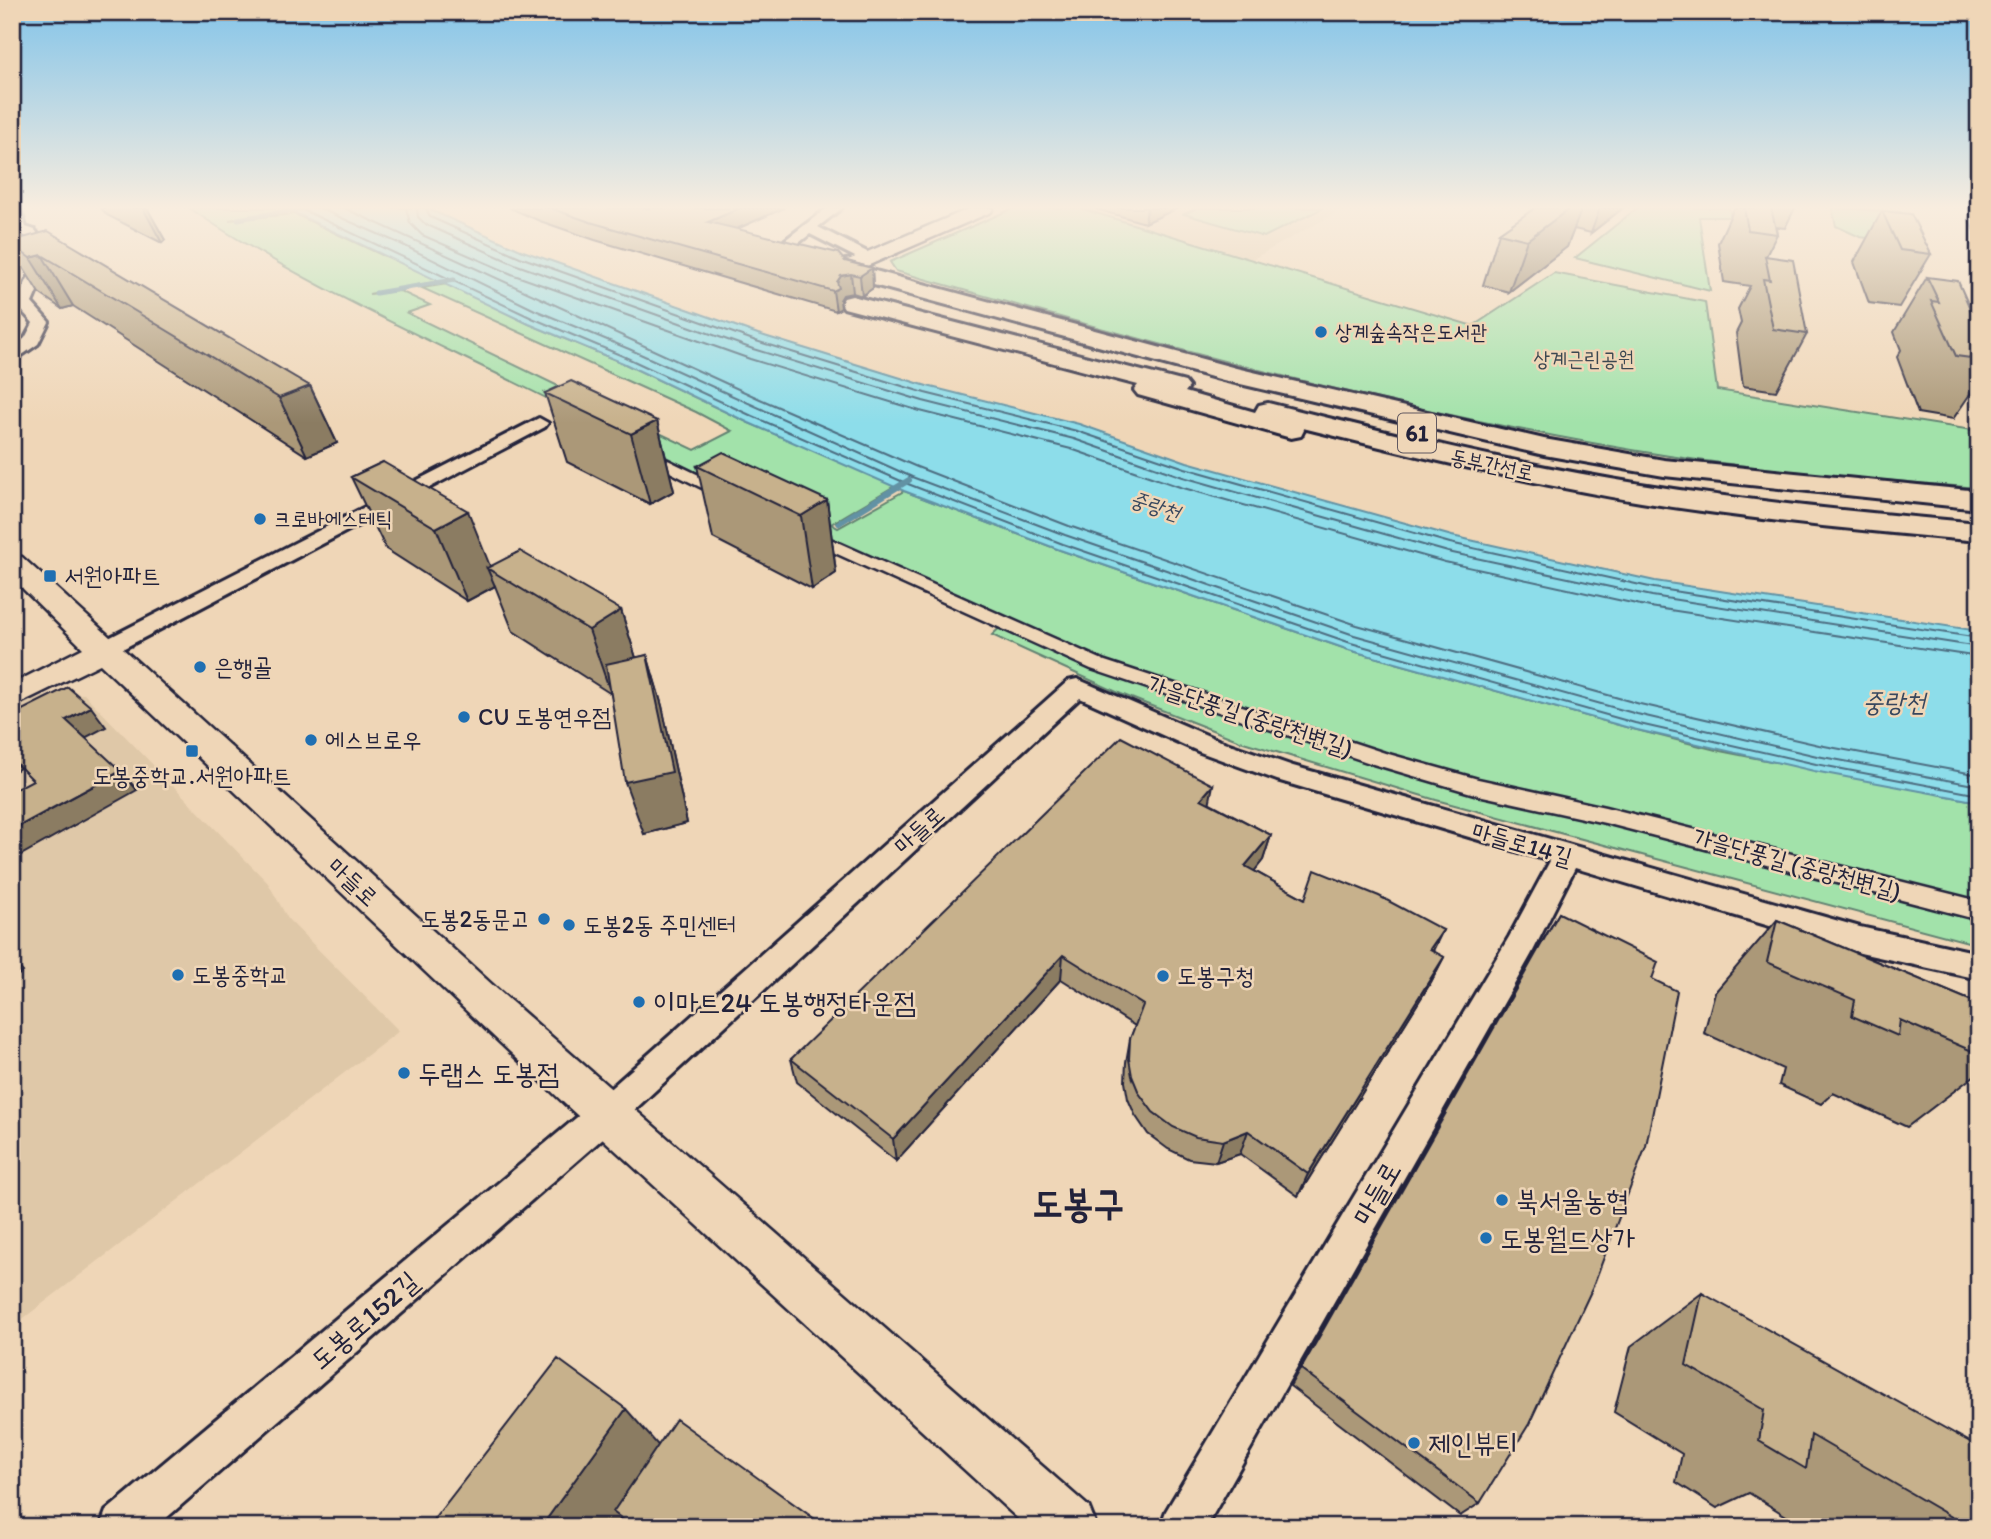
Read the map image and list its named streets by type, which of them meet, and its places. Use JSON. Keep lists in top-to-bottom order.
{
  "streets": {
    "highway": ["61", "동부간선로"],
    "street": [
      "가을단풍길 (중랑천변길)",
      "마들로",
      "마들로14길",
      "도봉로152길"
    ]
  },
  "crossings": [
    ["마들로", "마들로14길"],
    ["마들로", "도봉로152길"]
  ],
  "districts": ["도봉구"],
  "water": ["중랑천"],
  "parks": ["상계근린공원"],
  "places": {
    "other": [
      "상계숲속작은도서관",
      "크로바에스테틱",
      "은행골",
      "CU 도봉연우점",
      "에스브로우",
      "도봉2동문고",
      "도봉2동 주민센터",
      "도봉중학교",
      "도봉구청",
      "이마트24 도봉행정타운점",
      "두랩스 도봉점",
      "북서울농협",
      "도봉월드상가",
      "제인뷰티"
    ],
    "transit": ["서원아파트", "도봉중학교.서원아파트"]
  }
}
